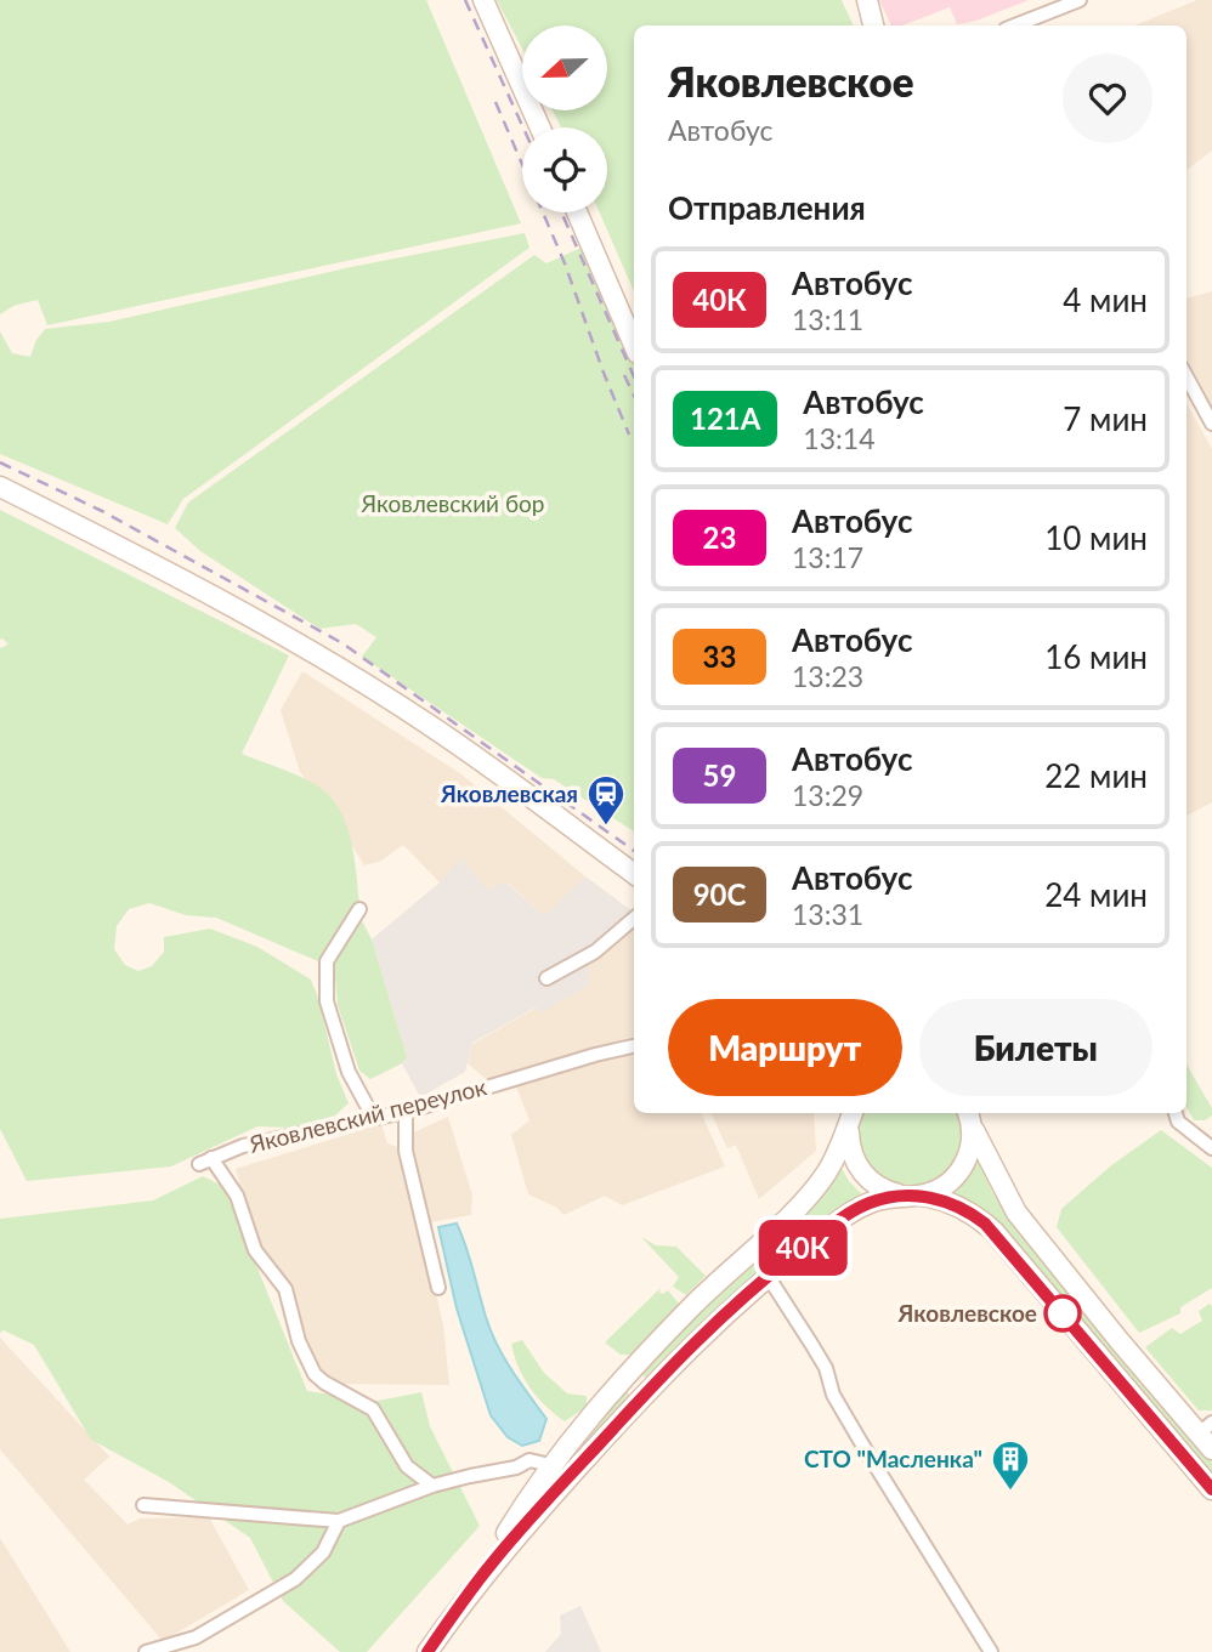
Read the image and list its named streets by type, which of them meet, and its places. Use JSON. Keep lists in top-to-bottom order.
{
  "streets": {
    "street": ["Яковлевский переулок"]
  },
  "parks": ["Яковлевский бор"],
  "places": {
    "station": ["Яковлевская"],
    "other": ["Яковлевское"],
    "building": ["СТО \"Масленка\""]
  },
  "lines": ["bus line 40К"],
  "north": "left",
  "page": {
    "on_map": "40К",
    "heading": [
      ["Яковлевское", "Автобус"],
      "Отправления"
    ],
    "list": [
      {
        "mark": "40К",
        "name": "Автобус",
        "note": "13:11",
        "value": "4 мин"
      },
      {
        "mark": "121А",
        "name": "Автобус",
        "note": "13:14",
        "value": "7 мин"
      },
      {
        "mark": "23",
        "name": "Автобус",
        "note": "13:17",
        "value": "10 мин"
      },
      {
        "mark": "33",
        "name": "Автобус",
        "note": "13:23",
        "value": "16 мин"
      },
      {
        "mark": "59",
        "name": "Автобус",
        "note": "13:29",
        "value": "22 мин"
      },
      {
        "mark": "90С",
        "name": "Автобус",
        "note": "13:31",
        "value": "24 мин"
      }
    ],
    "buttons": ["Маршрут", "Билеты"]
  }
}
